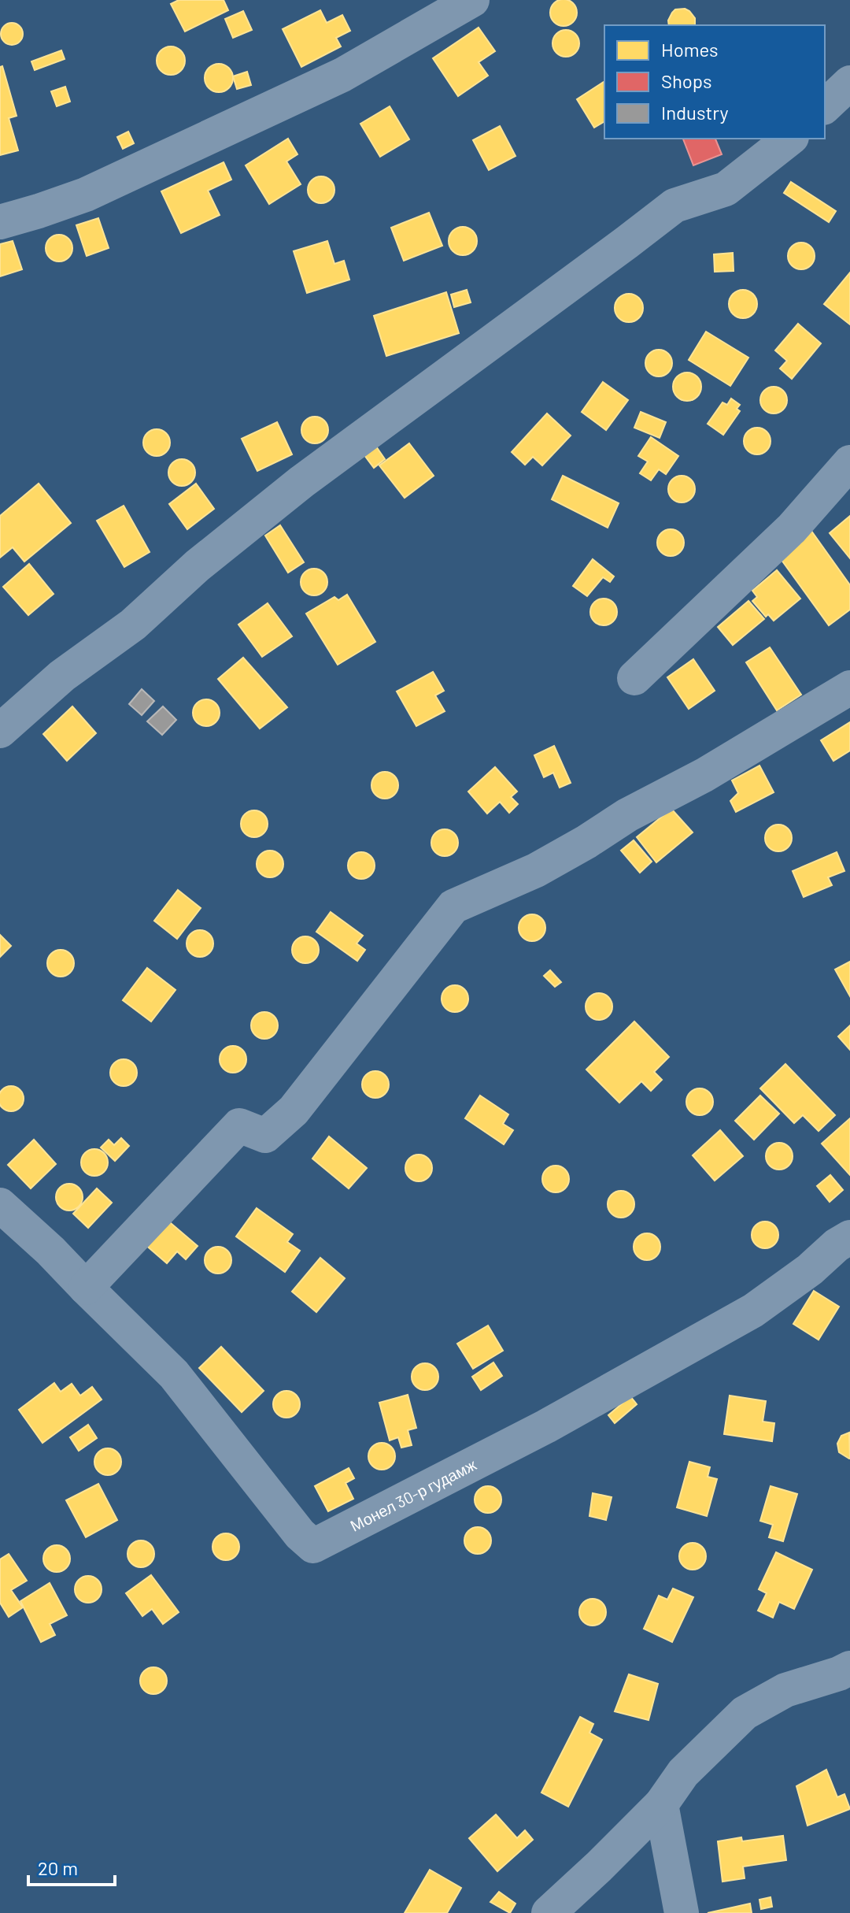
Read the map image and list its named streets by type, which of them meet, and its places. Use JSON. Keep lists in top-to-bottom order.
{
  "streets": {
    "street": ["Монел 30-р гудамж"]
  },
  "legend": ["Homes", "Shops", "Industry"],
  "scale_bar": "20 m"
}
